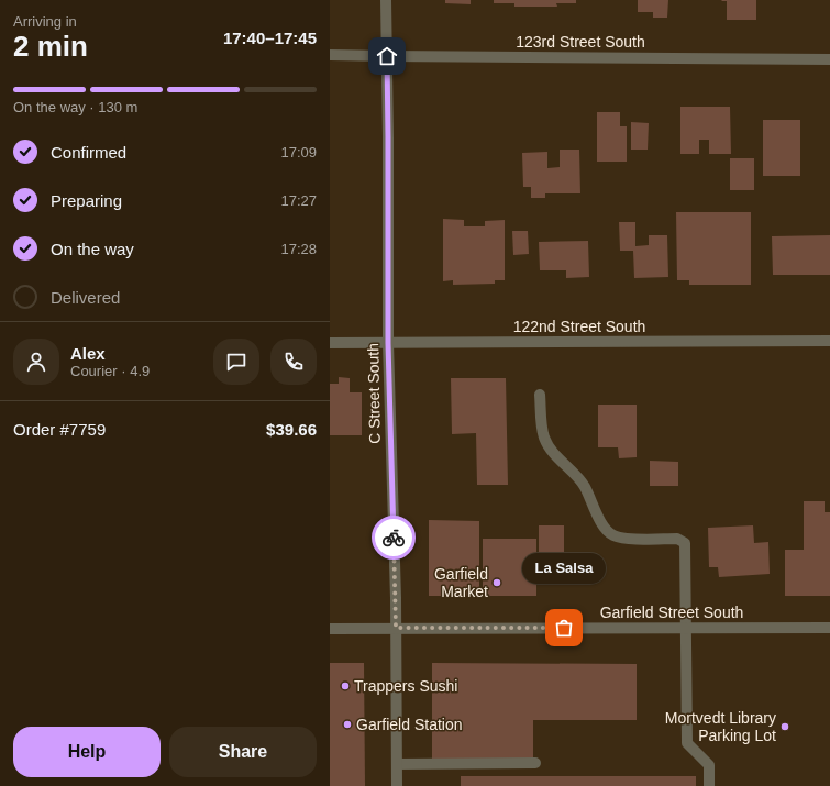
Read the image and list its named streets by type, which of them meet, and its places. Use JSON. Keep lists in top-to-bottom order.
{
  "streets": {
    "street": [
      "123rd Street South",
      "122nd Street South",
      "C Street South",
      "Garfield Street South"
    ]
  },
  "crossings": [
    ["123rd Street South", "C Street South"],
    ["122nd Street South", "C Street South"],
    ["C Street South", "Garfield Street South"]
  ],
  "places": [
    "Garfield Market",
    "La Salsa",
    "Trappers Sushi",
    "Garfield Station",
    "Mortvedt Library Parking Lot"
  ],
  "page": {
    "heading": ["2 min", "Arriving in", "17:40–17:45"],
    "panel": [
      "Alex",
      "Courier · 4.9",
      "Order #7759",
      "$39.66"
    ],
    "bar": "On the way · 130 m",
    "list": [
      ["Confirmed", "17:09"],
      ["Preparing", "17:27"],
      ["On the way", "17:28"],
      "Delivered"
    ],
    "bubble": "La Salsa",
    "buttons": ["Help", "Share"]
  }
}
